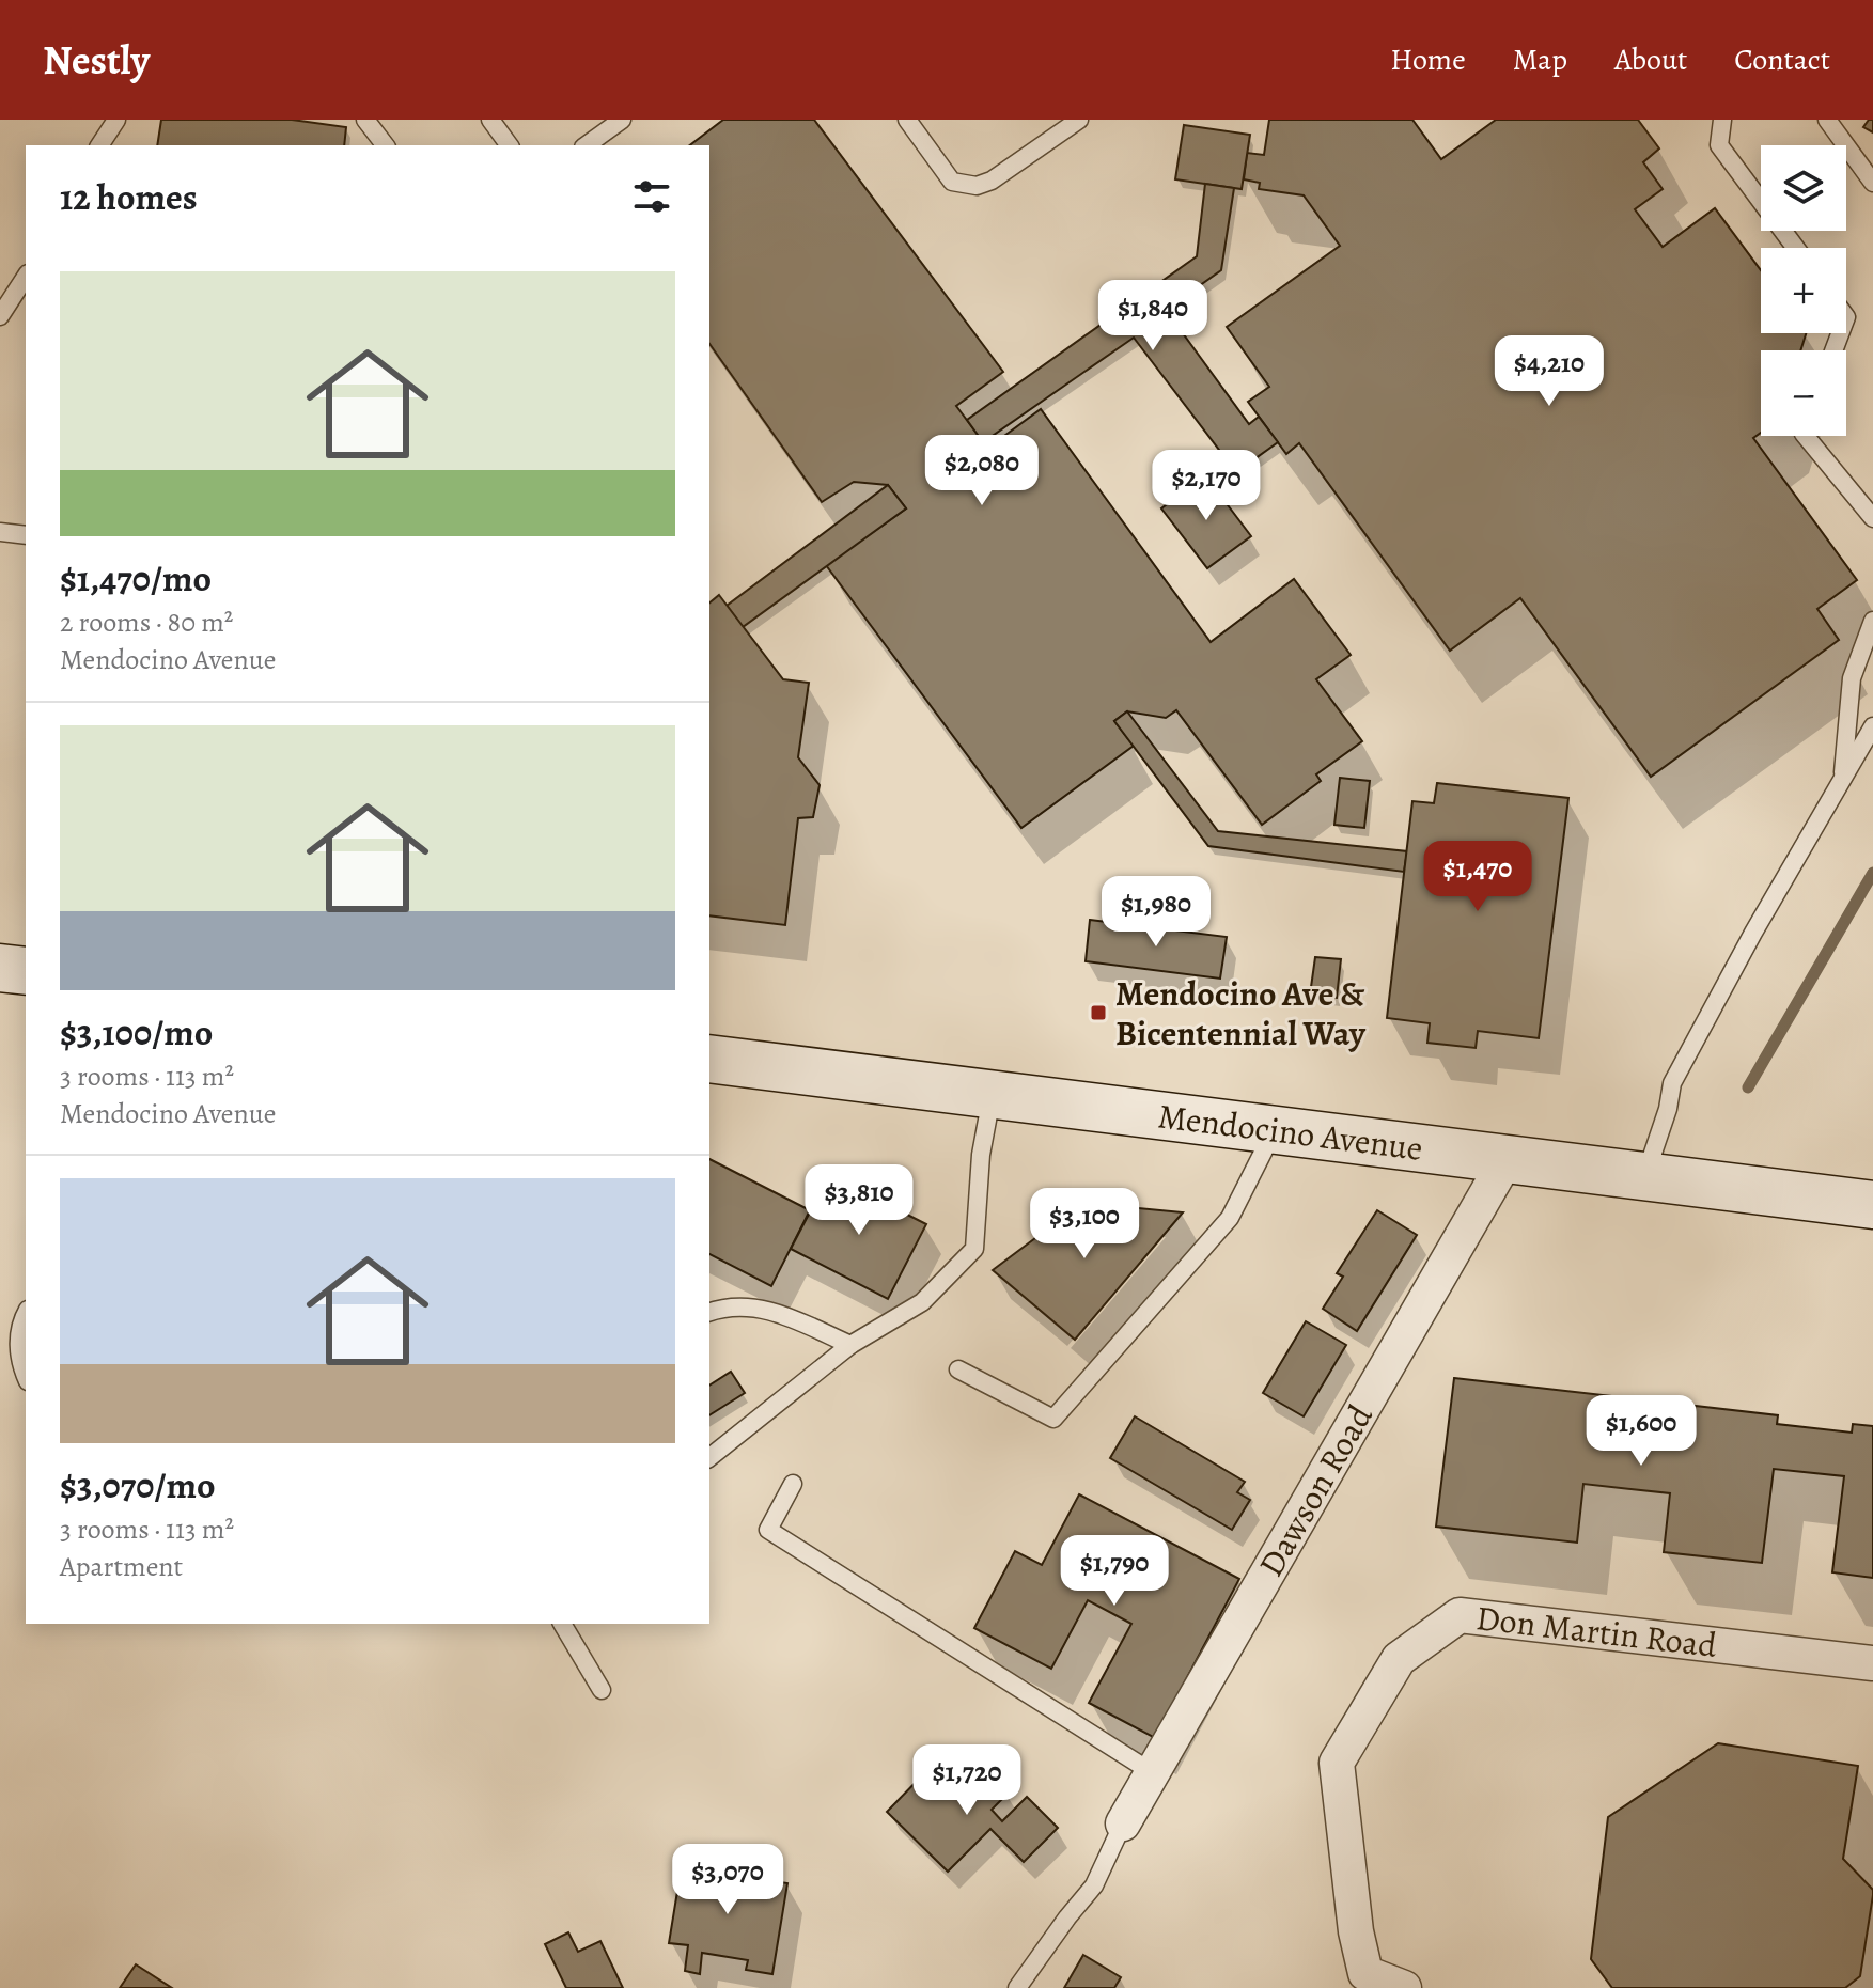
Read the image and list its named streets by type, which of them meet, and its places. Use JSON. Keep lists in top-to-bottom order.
{
  "streets": {
    "main road": ["Mendocino Avenue"],
    "street": ["Dawson Road", "Don Martin Road"]
  },
  "crossings": [
    ["Mendocino Avenue", "Dawson Road"]
  ],
  "places": {
    "transit": ["Mendocino Ave & Bicentennial Way"]
  },
  "page": {
    "header": "Nestly",
    "nav": [
      "Home",
      "Map",
      "About",
      "Contact"
    ],
    "map_buttons": ["+", "−"],
    "heading": "12 homes",
    "list": [
      {
        "name": "$1,470/mo",
        "note": "2 rooms · 80 m² · Mendocino Avenue"
      },
      {
        "name": "$3,100/mo",
        "note": "3 rooms · 113 m² · Mendocino Avenue"
      },
      {
        "name": "$3,070/mo",
        "note": "3 rooms · 113 m² · Apartment"
      }
    ],
    "price": [
      "$1,840",
      "$4,210",
      "$2,080",
      "$2,170",
      "$1,470",
      "$1,980",
      "$3,810",
      "$3,100",
      "$1,600",
      "$1,790",
      "$1,720",
      "$3,070"
    ]
  }
}
